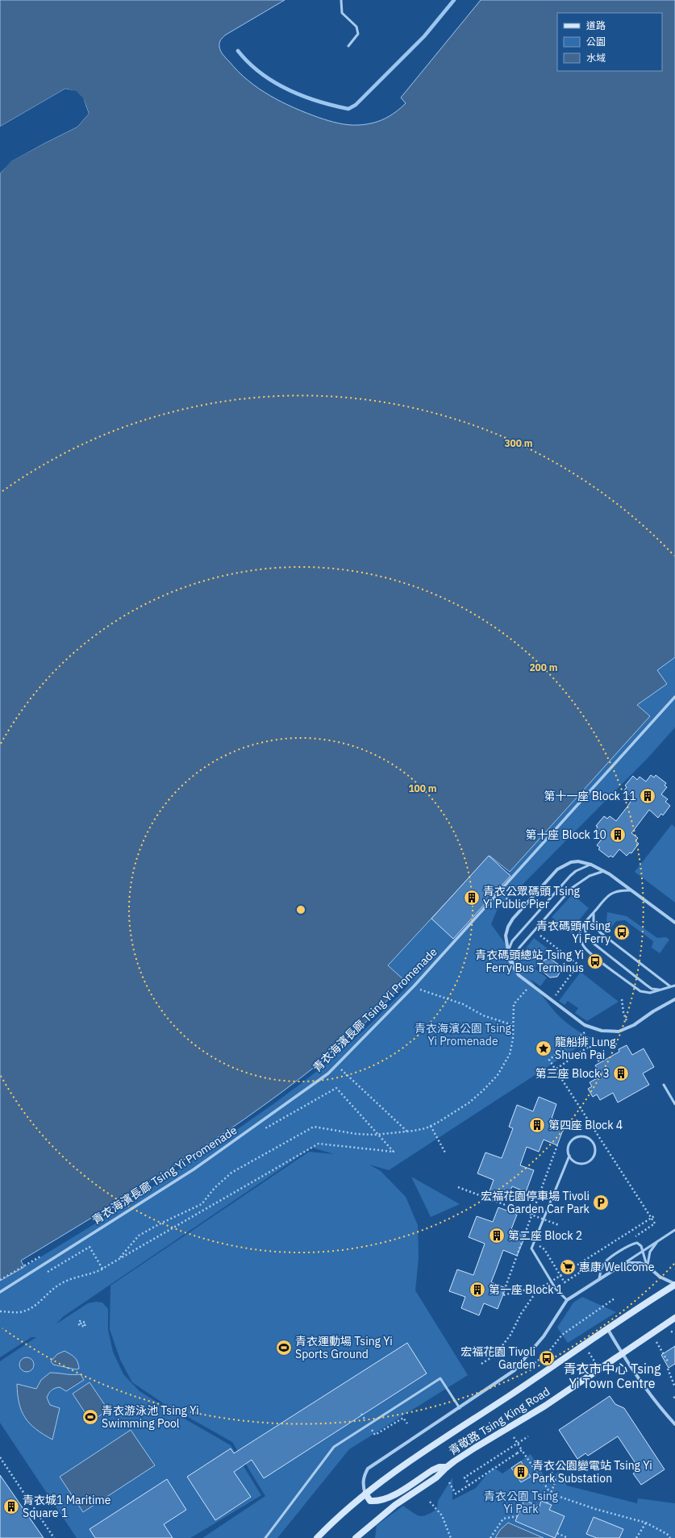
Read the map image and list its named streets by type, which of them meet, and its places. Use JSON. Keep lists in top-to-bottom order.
{
  "streets": {
    "main road": ["青敬路 Tsing King Road"],
    "street": ["青衣海濱長廊 Tsing Yi Promenade"]
  },
  "districts": ["青衣市中心 Tsing Yi Town Centre"],
  "parks": ["青衣海濱公園 Tsing Yi Promenade", "青衣公園 Tsing Yi Park"],
  "places": {
    "building": [
      "第十一座 Block 11",
      "第十座 Block 10",
      "青衣公眾碼頭 Tsing Yi Public Pier",
      "第三座 Block 3",
      "第四座 Block 4",
      "第二座 Block 2",
      "第一座 Block 1",
      "青衣公園變電站 Tsing Yi Park Substation",
      "青衣城1 Maritime Square 1"
    ],
    "bus stop": ["青衣碼頭 Tsing Yi Ferry", "青衣碼頭總站 Tsing Yi Ferry Bus Terminus", "宏福花園 Tivoli Garden"],
    "place": ["龍船排 Lung Shuen Pai"],
    "parking": ["宏福花園停車場 Tivoli Garden Car Park"],
    "supermarket": ["惠康 Wellcome"],
    "sports": ["青衣運動場 Tsing Yi Sports Ground", "青衣游泳池 Tsing Yi Swimming Pool"]
  },
  "legend": ["道路", "公園", "水域"],
  "rings": ["300 m", "200 m", "100 m"]
}
